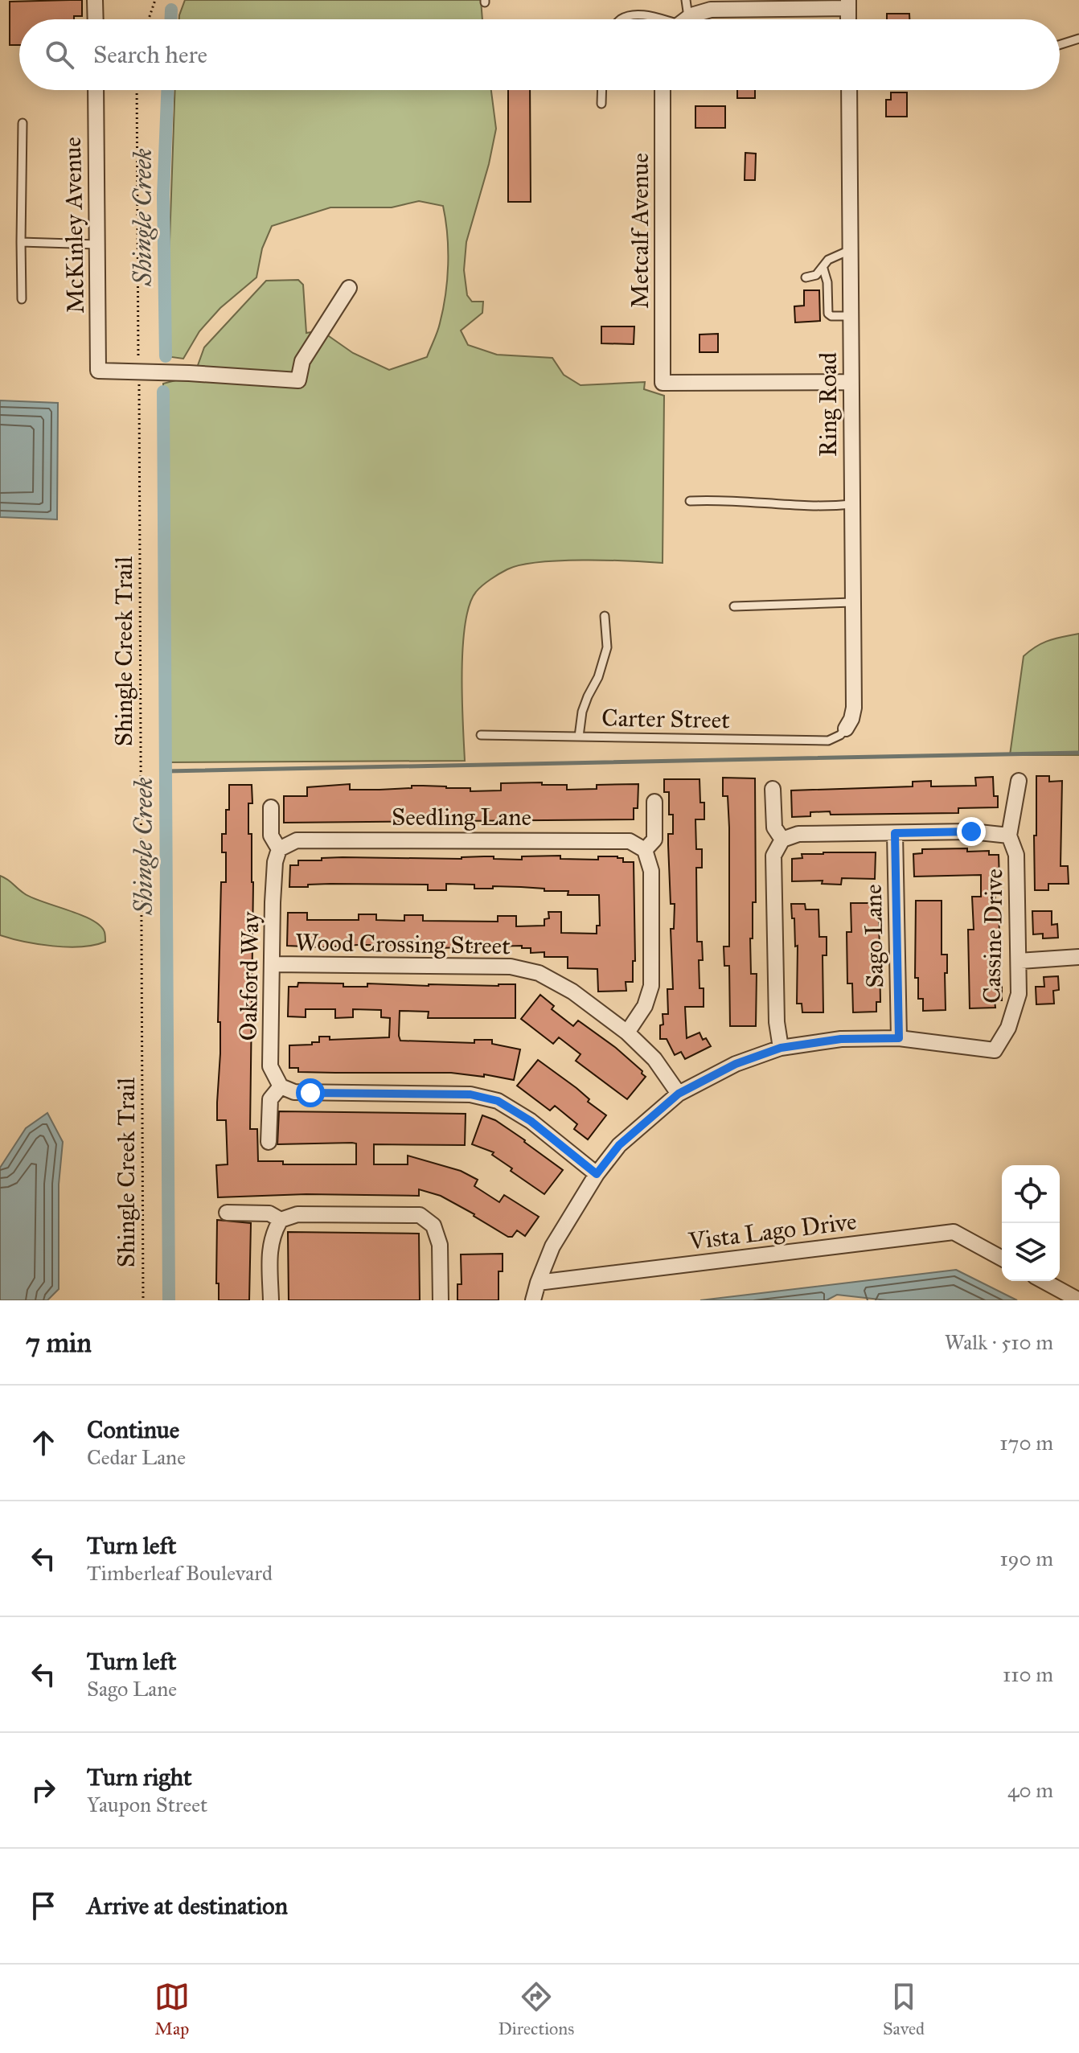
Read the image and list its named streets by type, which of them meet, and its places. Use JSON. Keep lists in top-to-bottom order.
{
  "streets": {
    "street": [
      "McKinley Avenue",
      "Metcalf Avenue",
      "Ring Road",
      "Seedling Lane",
      "Sago Lane",
      "Cassine Drive",
      "Wood Crossing Street",
      "Oakford Way",
      "Vista Lago Drive"
    ],
    "lane": ["Carter Street"],
    "path": ["Shingle Creek Trail"]
  },
  "crossings": [
    ["McKinley Avenue", "Shingle Creek Trail"],
    ["Metcalf Avenue", "Ring Road"],
    ["Ring Road", "Carter Street"],
    ["Seedling Lane", "Oakford Way"],
    ["Sago Lane", "Cassine Drive"],
    ["Wood Crossing Street", "Oakford Way"]
  ],
  "water": ["Shingle Creek"],
  "page": {
    "search": "Search here",
    "heading": ["7 min", "Walk · 510 m"],
    "list": [
      ["Continue", "Cedar Lane", "170 m"],
      ["Turn left", "Timberleaf Boulevard", "190 m"],
      ["Turn left", "Sago Lane", "110 m"],
      ["Turn right", "Yaupon Street", "40 m"],
      "Arrive at destination"
    ],
    "nav": ["Map", "Directions", "Saved"]
  }
}
